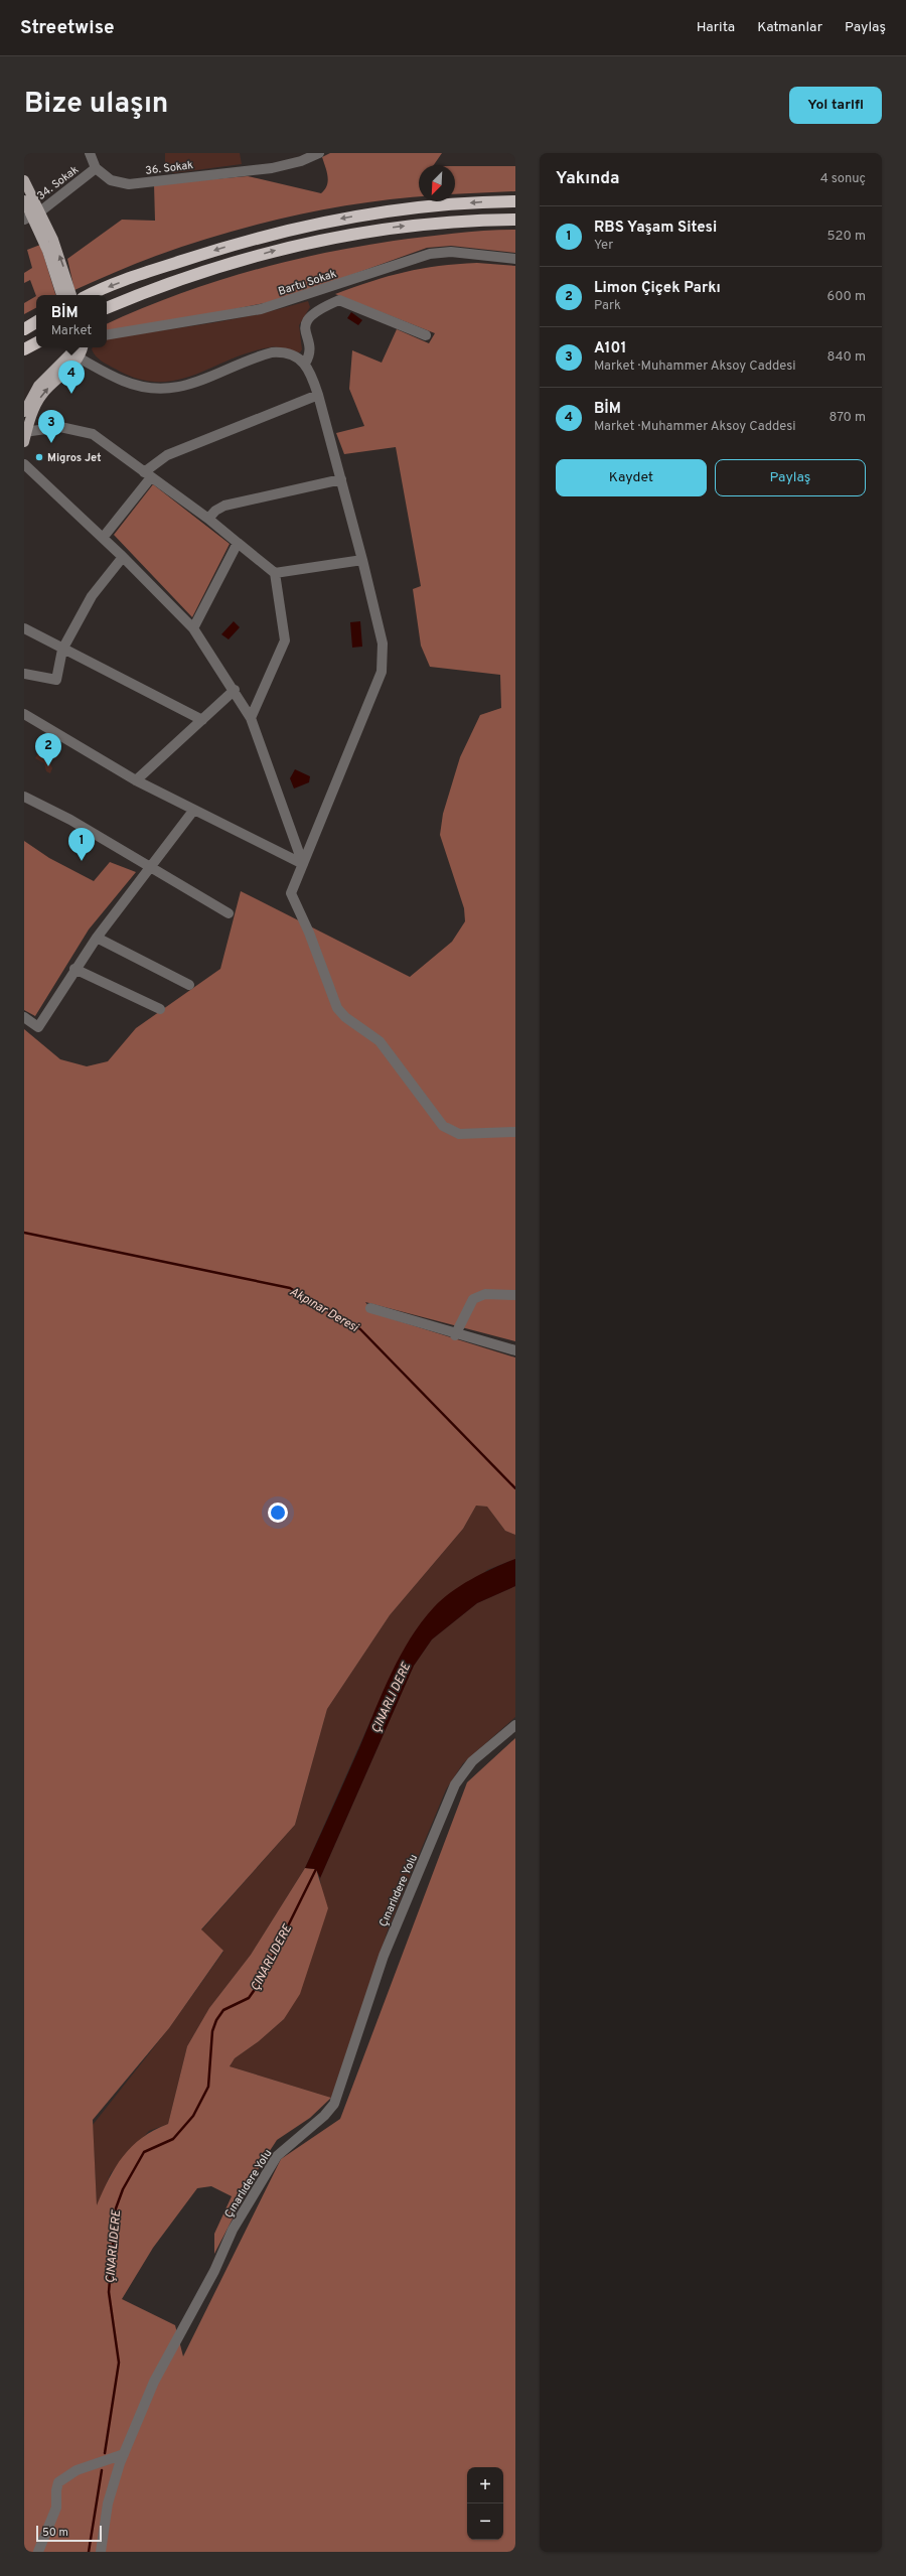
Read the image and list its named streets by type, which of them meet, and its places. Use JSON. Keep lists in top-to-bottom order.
{
  "streets": {
    "street": [
      "36. Sokak",
      "34. Sokak",
      "Bartu Sokak",
      "Çınarlıdere Yolu"
    ]
  },
  "crossings": [
    ["36. Sokak", "34. Sokak"]
  ],
  "water": ["Akpınar Deresi", "ÇINARLI DERE", "ÇINARLIDERE"],
  "places": ["Migros Jet"],
  "scale_bar": "50 m",
  "north": "bottom left",
  "page": {
    "header": "Streetwise",
    "nav": ["Harita", "Katmanlar", "Paylaş"],
    "title": "Bize ulaşın",
    "buttons": [
      "Yol tarifi",
      ["Kaydet", "Paylaş"]
    ],
    "heading": ["Yakında", "4 sonuç"],
    "list": [
      {
        "mark": "1",
        "name": "RBS Yaşam Sitesi",
        "note": "Yer",
        "value": "520 m"
      },
      {
        "mark": "2",
        "name": "Limon Çiçek Parkı",
        "note": "Park",
        "value": "600 m"
      },
      {
        "mark": "3",
        "name": "A101",
        "note": "Market · Muhammer Aksoy Caddesi",
        "value": "840 m"
      },
      {
        "mark": "4",
        "name": "BİM",
        "note": "Market · Muhammer Aksoy Caddesi",
        "value": "870 m"
      }
    ],
    "popup": ["BİM", "Market"],
    "pins": [
      "4",
      "3",
      "2",
      "1"
    ],
    "map_buttons": ["+", "−"],
    "scale": "50 m"
  }
}
